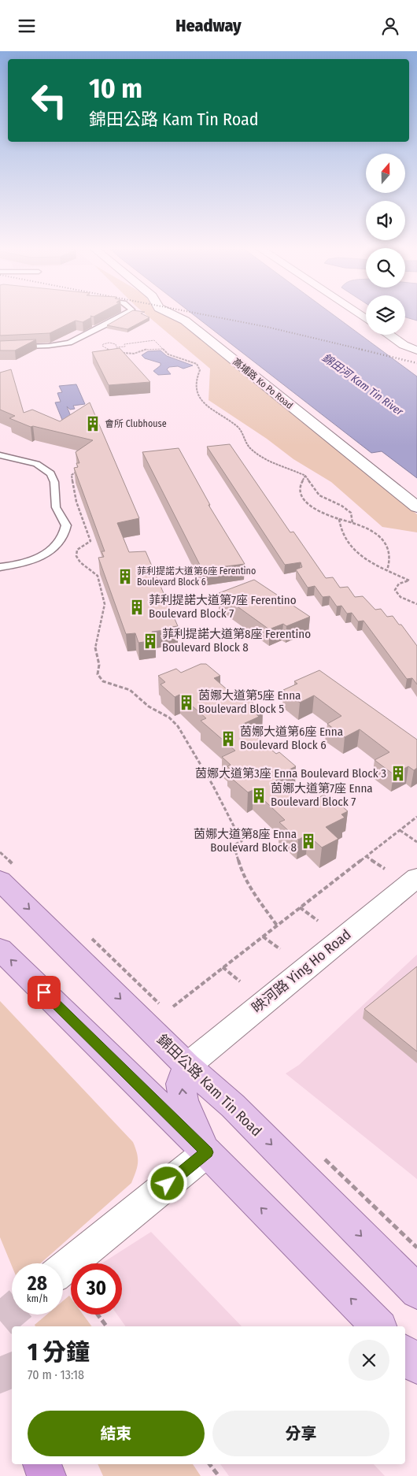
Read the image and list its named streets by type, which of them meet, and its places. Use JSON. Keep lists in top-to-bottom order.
{
  "streets": {
    "main road": ["錦田公路 Kam Tin Road"],
    "street": ["高埔路 Ko Po Road", "映河路 Ying Ho Road"]
  },
  "crossings": [
    ["映河路 Ying Ho Road", "錦田公路 Kam Tin Road"]
  ],
  "water": ["錦田河 Kam Tin River"],
  "places": {
    "building": [
      "會所 Clubhouse",
      "菲利提諾大道第6座 Ferentino Boulevard Block 6",
      "菲利提諾大道第7座 Ferentino Boulevard Block 7",
      "菲利提諾大道第8座 Ferentino Boulevard Block 8",
      "茵娜大道第5座 Enna Boulevard Block 5",
      "茵娜大道第6座 Enna Boulevard Block 6",
      "茵娜大道第3座 Enna Boulevard Block 3",
      "茵娜大道第7座 Enna Boulevard Block 7",
      "茵娜大道第8座 Enna Boulevard Block 8"
    ]
  },
  "north": "top",
  "page": {
    "header": "Headway",
    "turn": ["10 m", "錦田公路 Kam Tin Road"],
    "speed": "28 km/h",
    "limit": "30",
    "heading": ["1 分鐘", "70 m · 13:18"],
    "buttons": ["結束", "分享"]
  }
}
